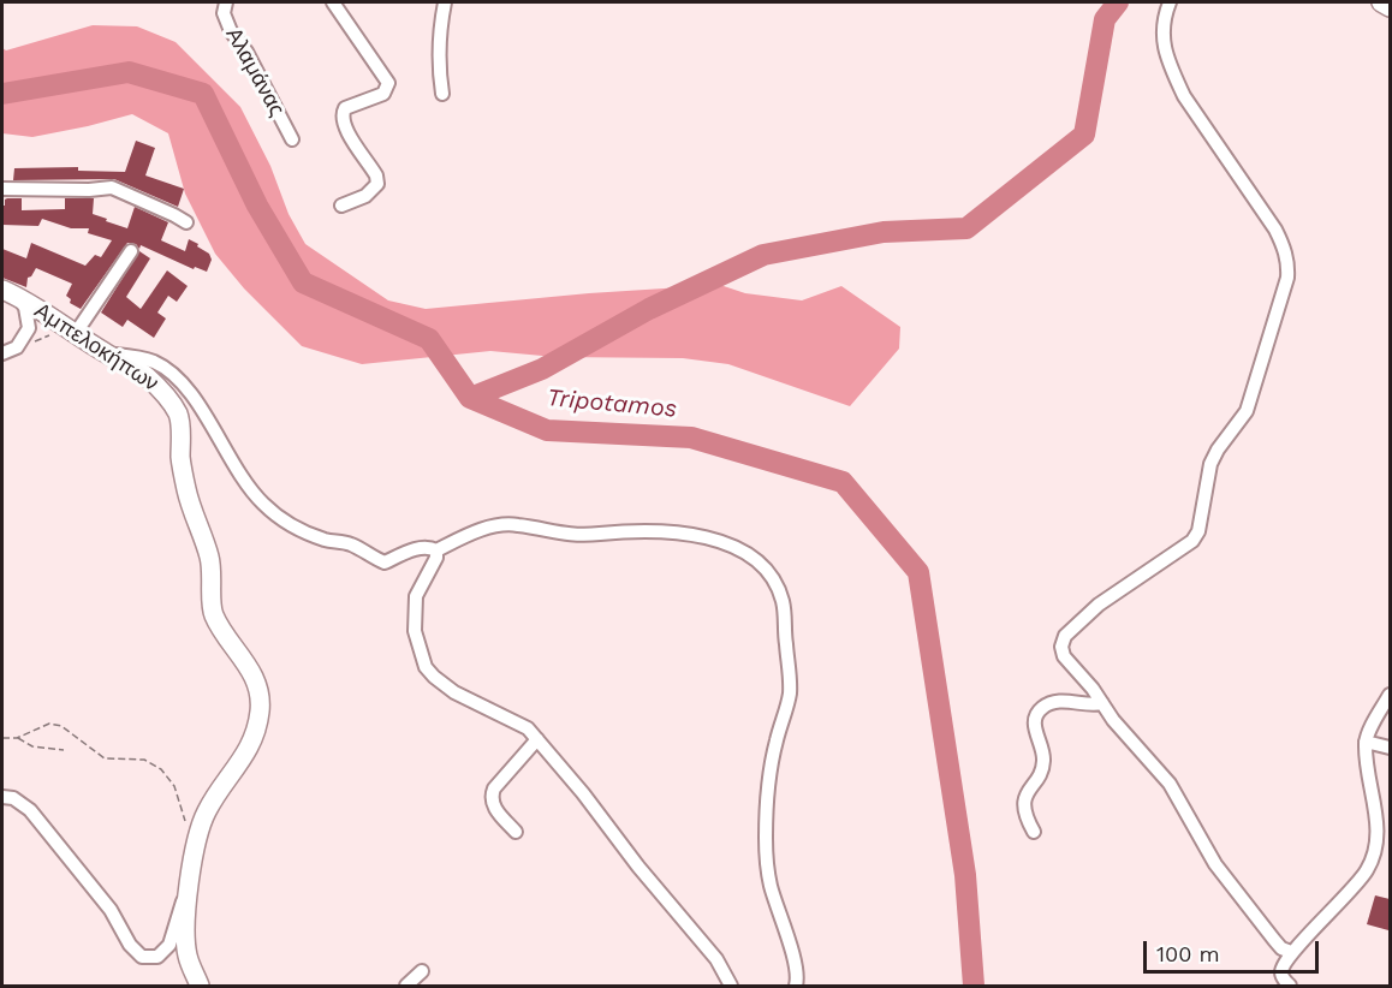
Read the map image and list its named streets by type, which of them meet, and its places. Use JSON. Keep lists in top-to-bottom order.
{
  "streets": {
    "street": ["Αλαμάνας", "Αμπελοκήπων"]
  },
  "water": ["Tripotamos"],
  "scale_bar": "100 m"
}
